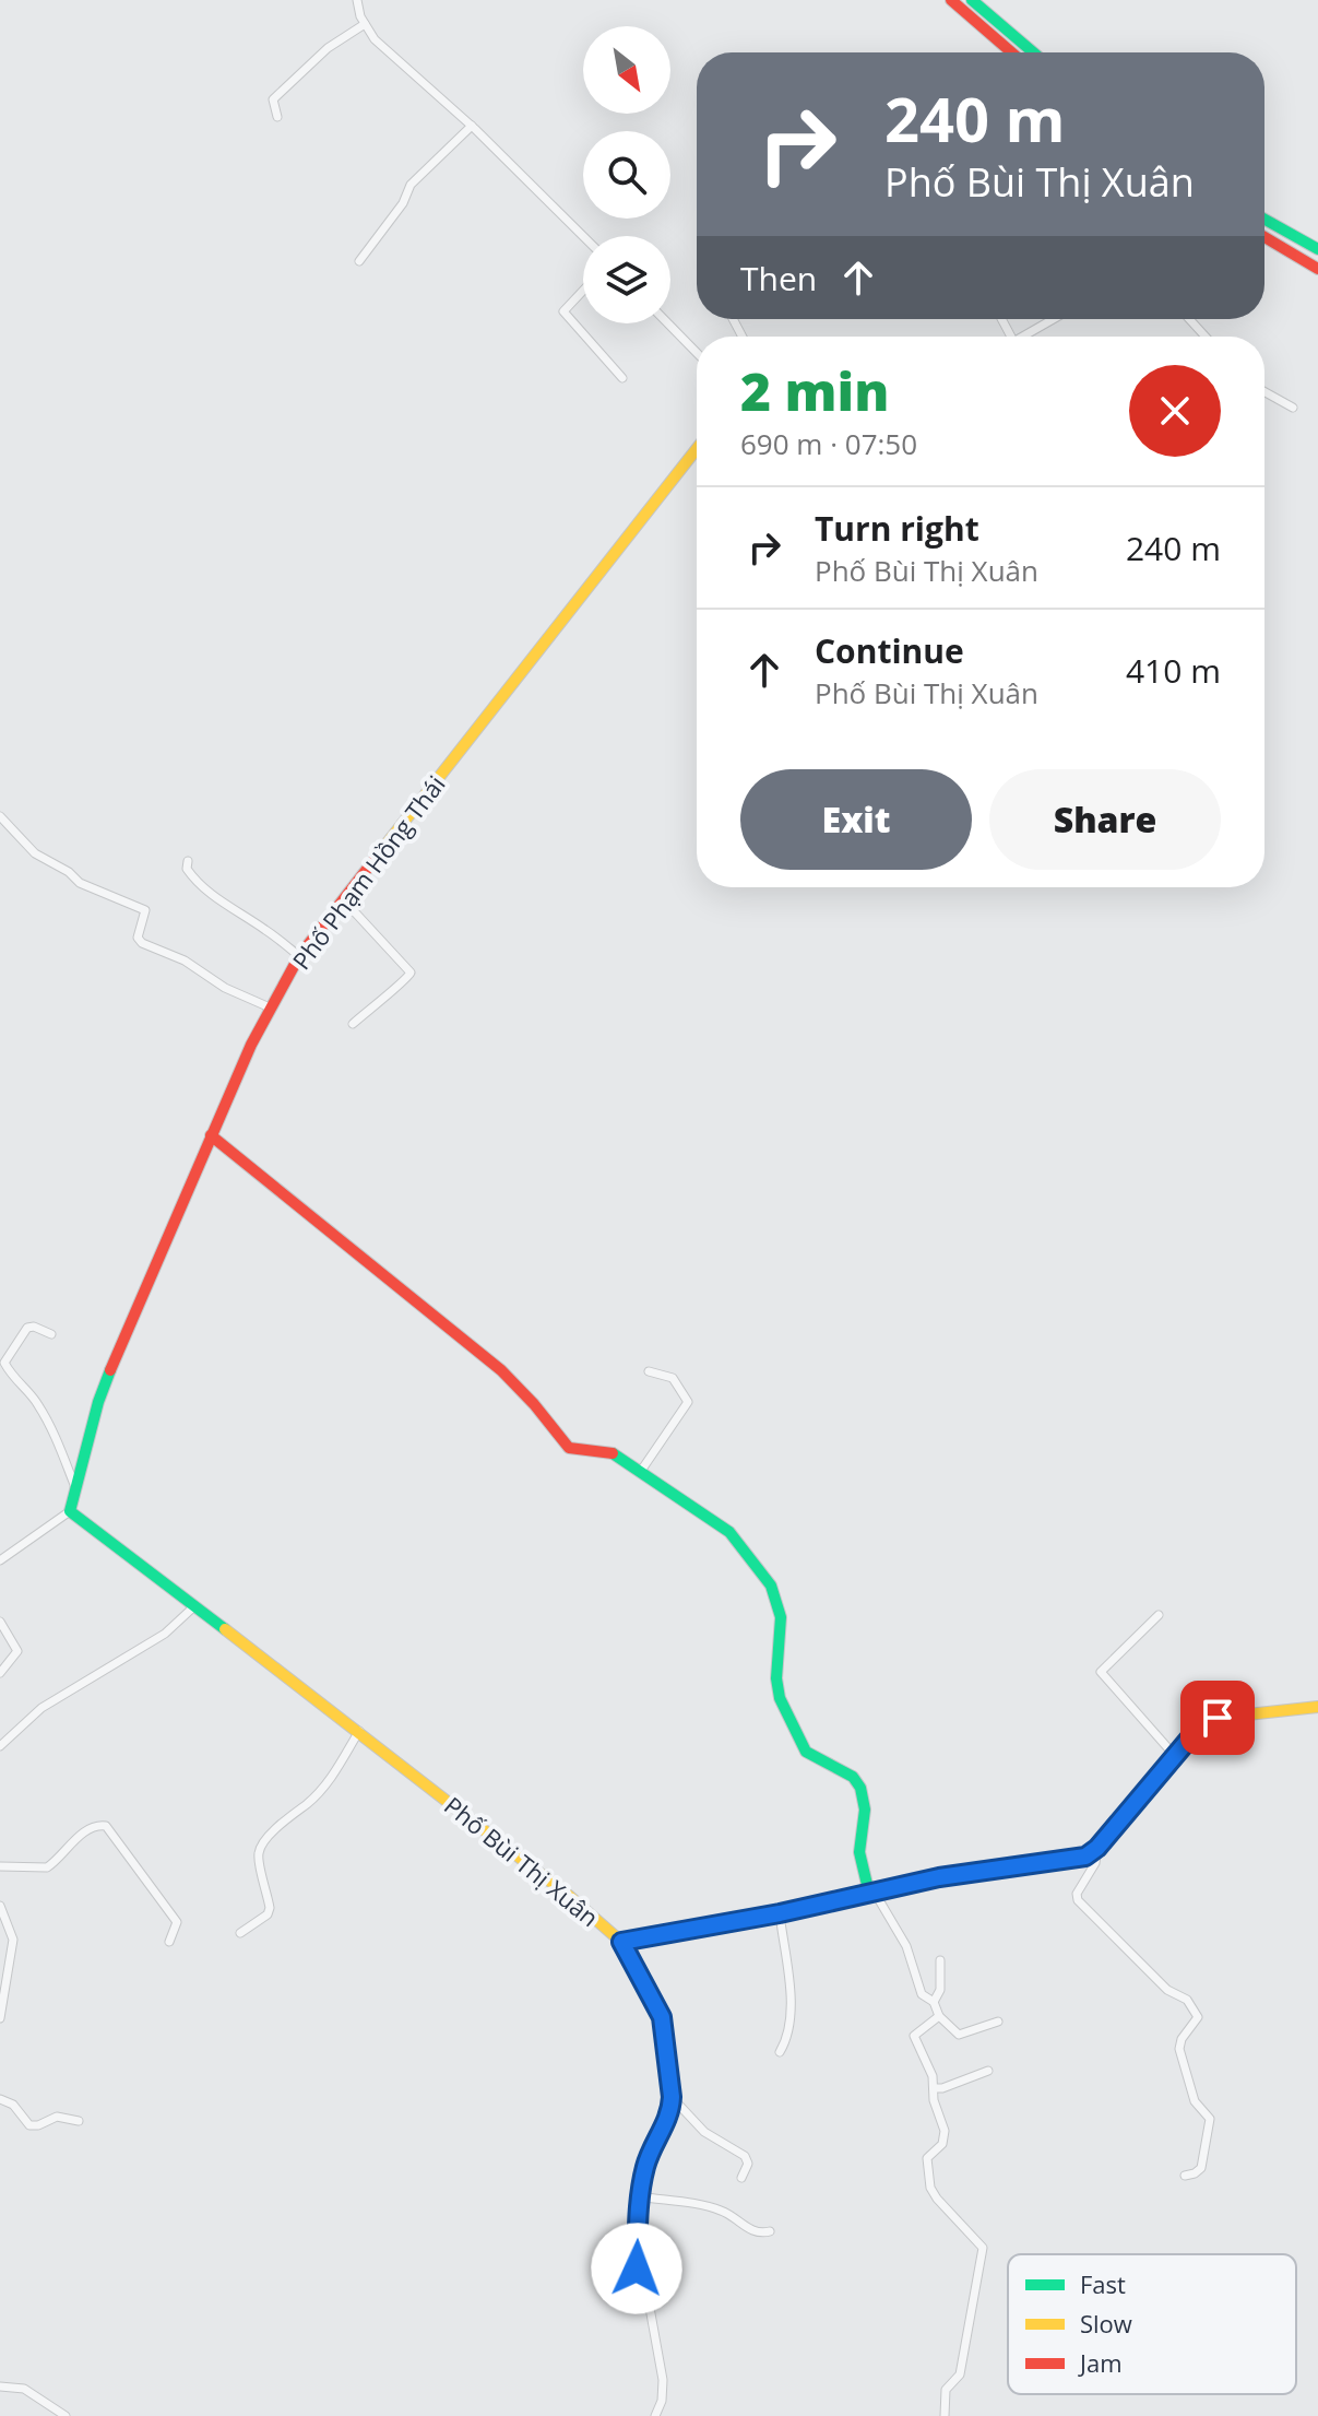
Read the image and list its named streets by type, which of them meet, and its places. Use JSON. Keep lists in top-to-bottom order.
{
  "streets": {
    "main road": ["Phố Phạm Hồng Thái", "Phố Bùi Thị Xuân"]
  },
  "crossings": [
    ["Phố Phạm Hồng Thái", "Phố Bùi Thị Xuân"]
  ],
  "legend": ["Fast", "Slow", "Jam"],
  "north": "bottom right",
  "page": {
    "turn": ["240 m", "Phố Bùi Thị Xuân"],
    "then": "Then",
    "heading": ["2 min", "690 m · 07:50"],
    "list": [
      {
        "name": "Turn right",
        "note": "Phố Bùi Thị Xuân",
        "value": "240 m"
      },
      {
        "name": "Continue",
        "note": "Phố Bùi Thị Xuân",
        "value": "410 m"
      }
    ],
    "buttons": ["Exit", "Share"]
  }
}
